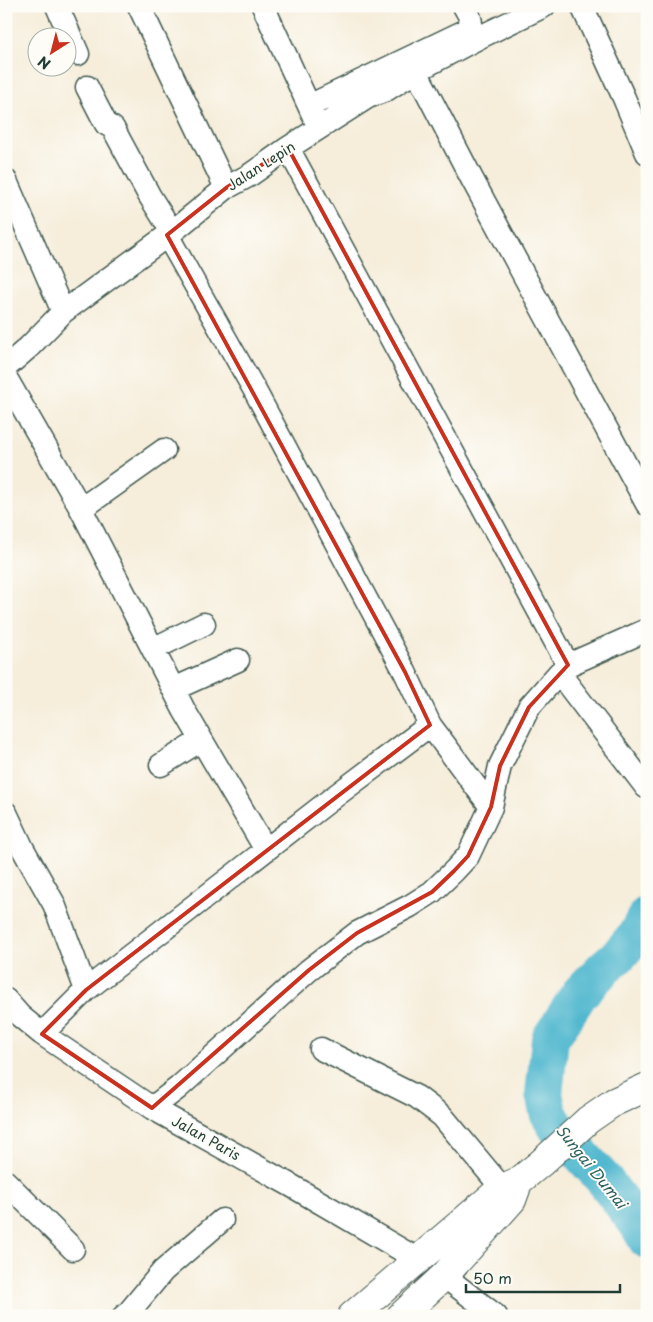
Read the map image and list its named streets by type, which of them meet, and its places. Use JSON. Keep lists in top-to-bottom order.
{
  "streets": {
    "street": ["Jalan Lepin", "Jalan Paris"]
  },
  "water": ["Sungai Dumai"],
  "scale_bar": "50 m",
  "north": "bottom left"
}
